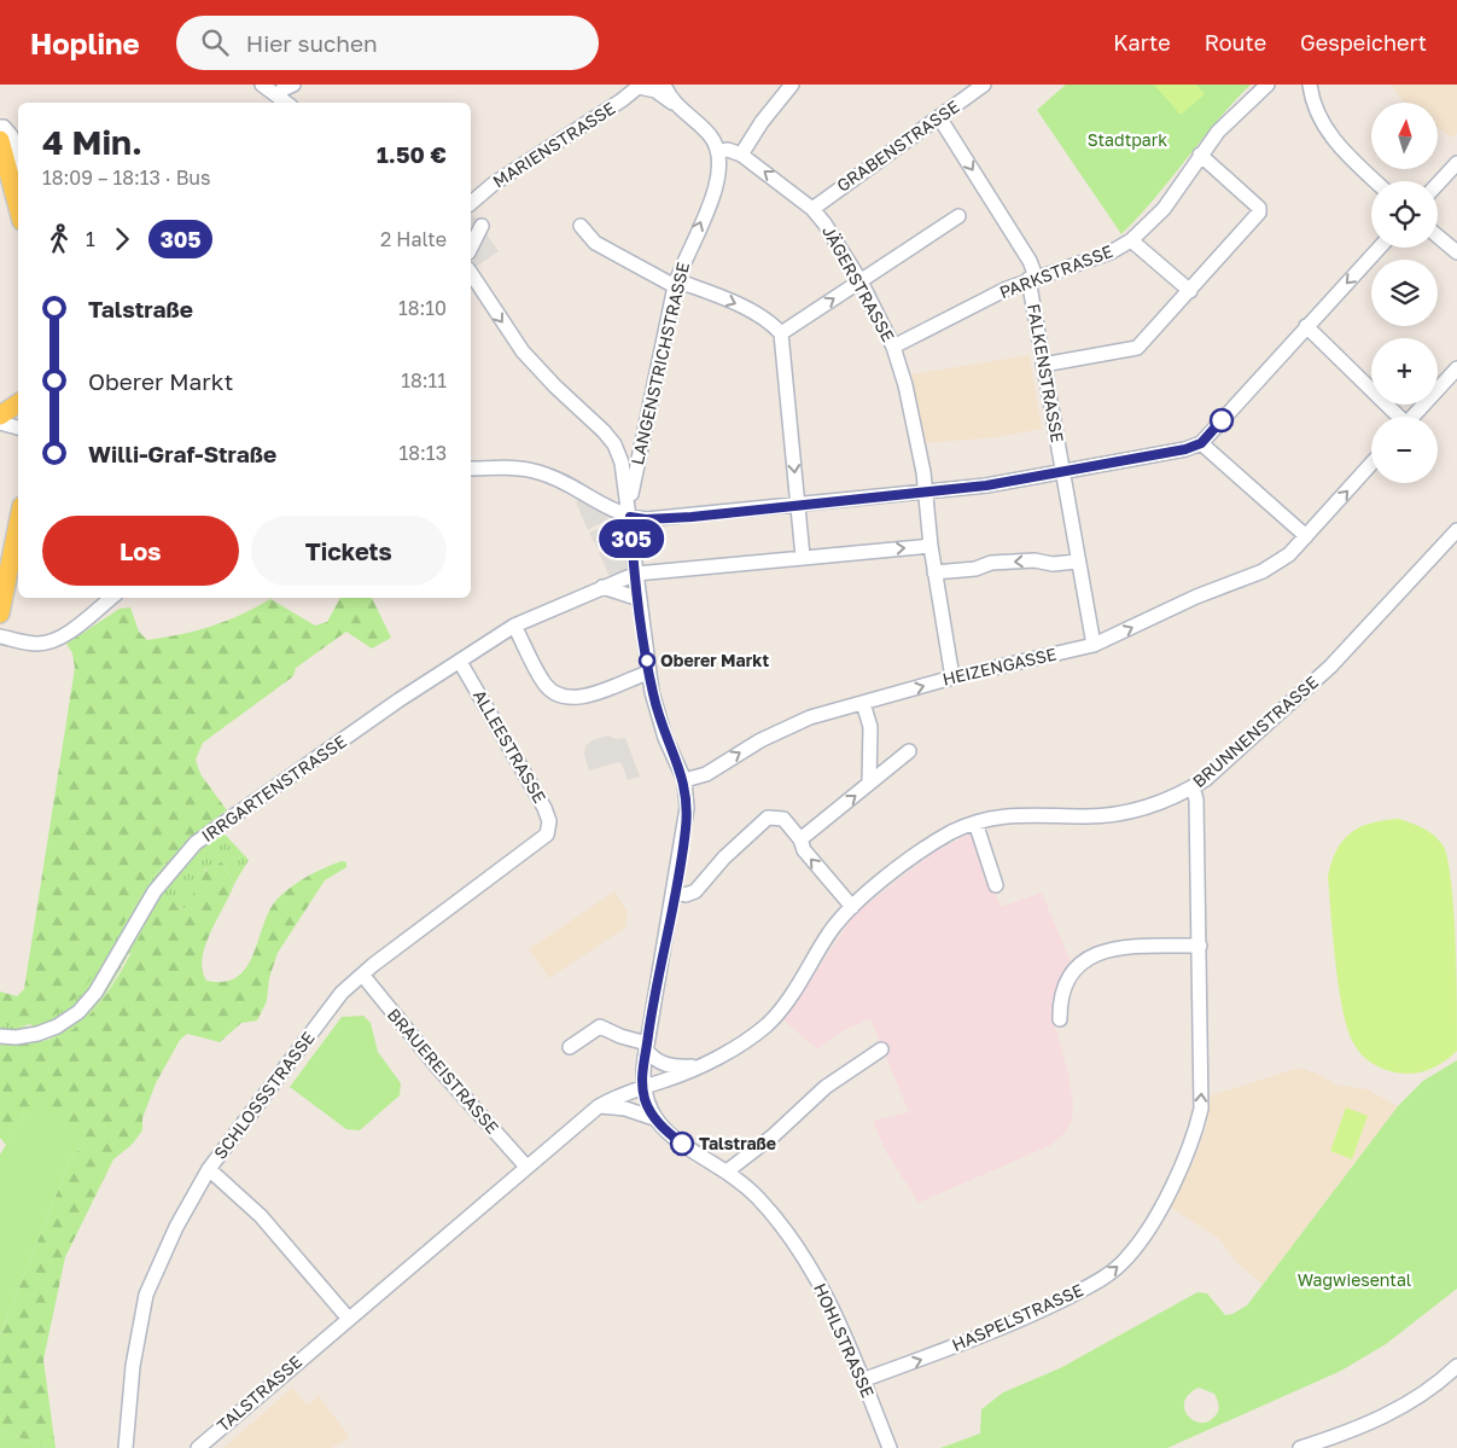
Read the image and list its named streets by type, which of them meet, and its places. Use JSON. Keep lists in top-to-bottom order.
{
  "streets": {
    "street": [
      "MARIENSTRASSE",
      "GRABENSTRASSE",
      "PARKSTRASSE",
      "JÄGERSTRASSE",
      "LANGENSTRICHSTRASSE",
      "FALKENSTRASSE",
      "HEIZENGASSE",
      "BRUNNENSTRASSE",
      "ALLEESTRASSE",
      "IRRGARTENSTRASSE",
      "BRAUEREISTRASSE",
      "SCHLOSSSTRASSE",
      "HASPELSTRASSE",
      "HOHLSTRASSE",
      "TALSTRASSE"
    ]
  },
  "crossings": [
    ["GRABENSTRASSE", "JÄGERSTRASSE"],
    ["GRABENSTRASSE", "FALKENSTRASSE"],
    ["PARKSTRASSE", "JÄGERSTRASSE"],
    ["PARKSTRASSE", "FALKENSTRASSE"],
    ["JÄGERSTRASSE", "LANGENSTRICHSTRASSE"],
    ["JÄGERSTRASSE", "HEIZENGASSE"],
    ["JÄGERSTRASSE", "IRRGARTENSTRASSE"],
    ["FALKENSTRASSE", "HEIZENGASSE"],
    ["BRUNNENSTRASSE", "HASPELSTRASSE"],
    ["BRUNNENSTRASSE", "HOHLSTRASSE"],
    ["BRUNNENSTRASSE", "TALSTRASSE"],
    ["ALLEESTRASSE", "IRRGARTENSTRASSE"],
    ["ALLEESTRASSE", "SCHLOSSSTRASSE"],
    ["BRAUEREISTRASSE", "SCHLOSSSTRASSE"],
    ["BRAUEREISTRASSE", "TALSTRASSE"],
    ["HASPELSTRASSE", "HOHLSTRASSE"],
    ["HOHLSTRASSE", "TALSTRASSE"]
  ],
  "one_way": ["LANGENSTRICHSTRASSE", "HEIZENGASSE", "HASPELSTRASSE"],
  "parks": ["Stadtpark", "Wagwiesental"],
  "places": ["Oberer Markt", "Talstraße"],
  "lines": ["bus line 305"],
  "north": "top",
  "page": {
    "header": "Hopline",
    "search": "Hier suchen",
    "nav": ["Karte", "Route", "Gespeichert"],
    "on_map": "305",
    "map_buttons": ["+", "−"],
    "heading": ["4 Min.", "18:09 – 18:13 · Bus", "1.50 €"],
    "legs": ["1", "305", "2 Halte"],
    "list": [
      {
        "name": "Talstraße",
        "value": "18:10"
      },
      {
        "name": "Oberer Markt",
        "value": "18:11"
      },
      {
        "name": "Willi-Graf-Straße",
        "value": "18:13"
      }
    ],
    "buttons": ["Los", "Tickets"]
  }
}
